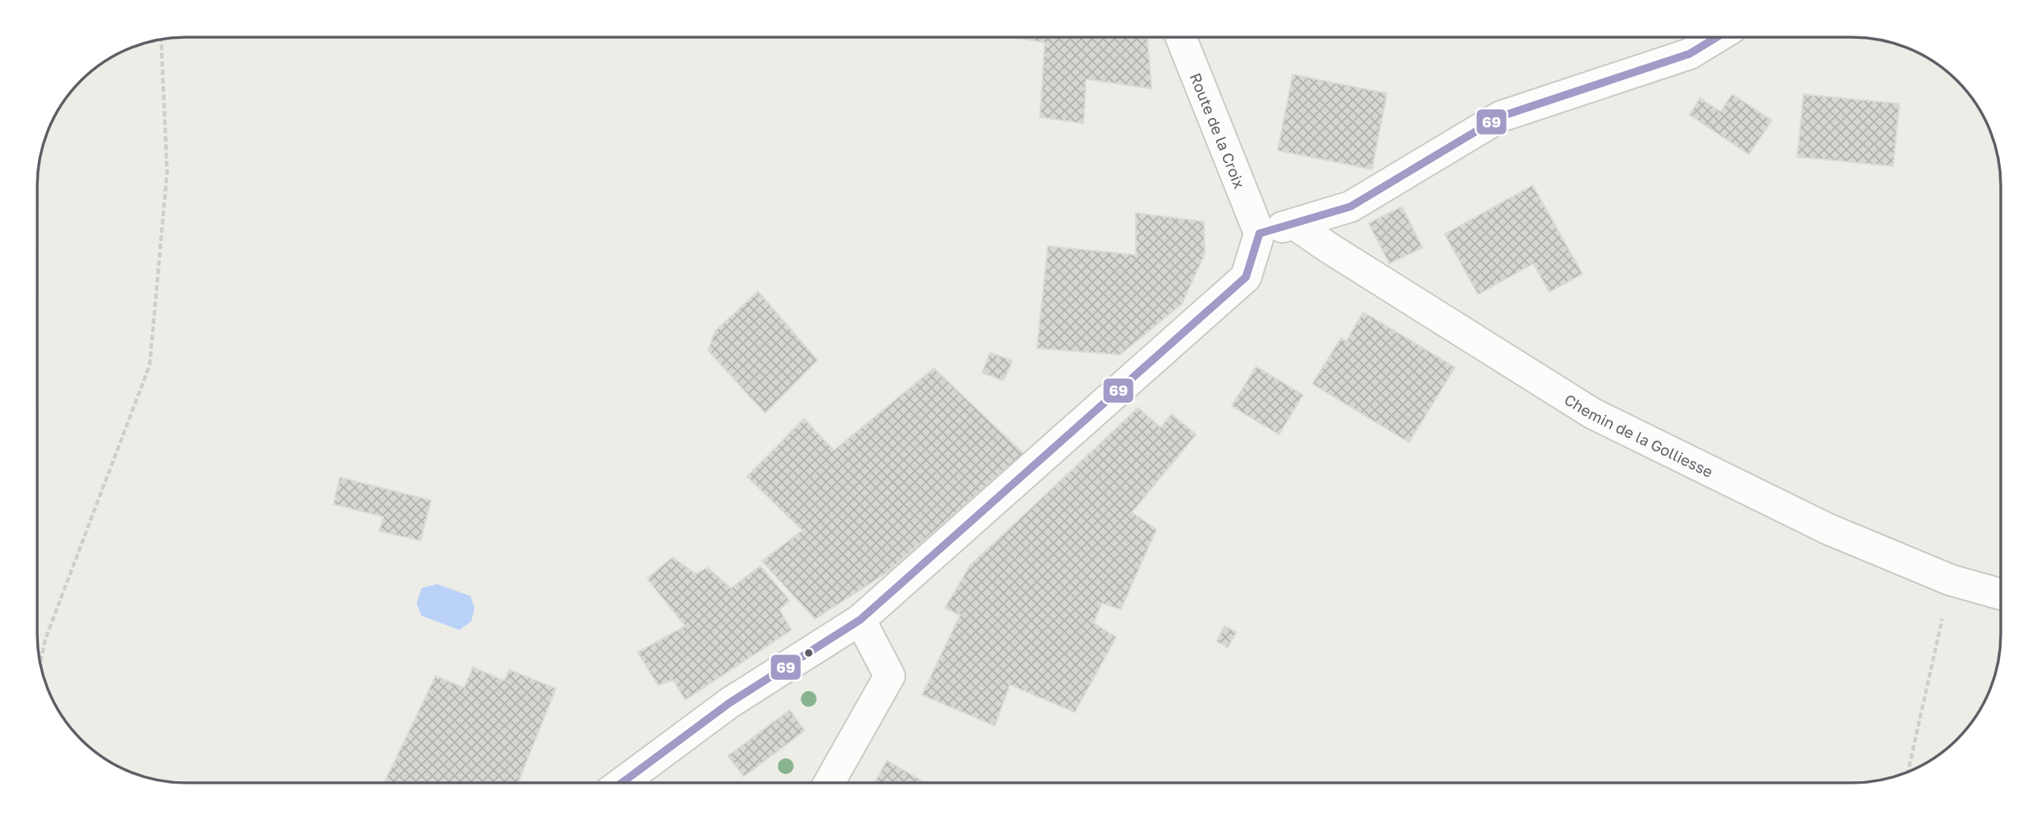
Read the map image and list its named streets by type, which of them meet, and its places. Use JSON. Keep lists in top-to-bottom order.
{
  "streets": {
    "street": ["Route de la Croix", "Chemin de la Golliesse"]
  },
  "lines": ["transit line 69"]
}
